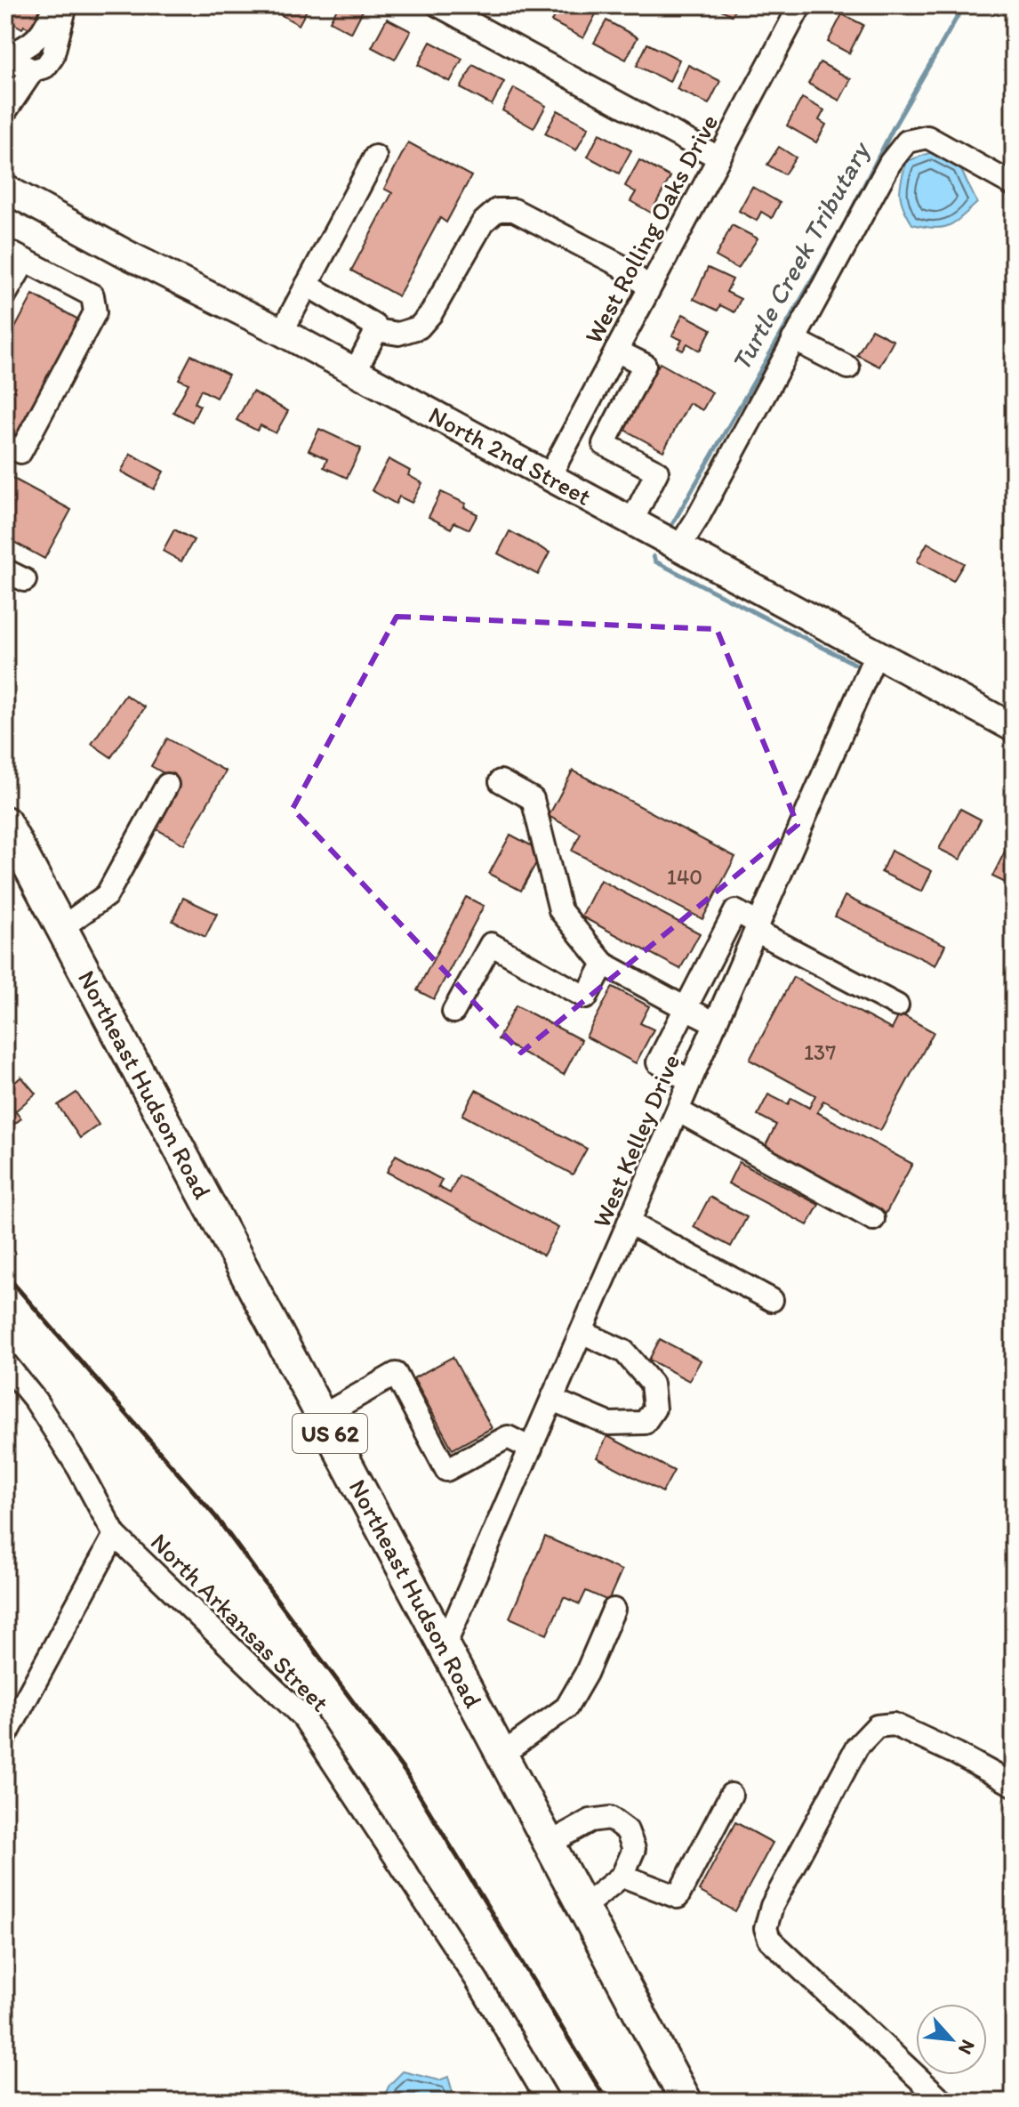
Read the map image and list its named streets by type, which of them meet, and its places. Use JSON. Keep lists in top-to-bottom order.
{
  "streets": {
    "highway": ["Northeast Hudson Road", "US 62"],
    "main road": ["North 2nd Street"],
    "street": ["West Rolling Oaks Drive", "West Kelley Drive", "North Arkansas Street"]
  },
  "crossings": [
    ["West Rolling Oaks Drive", "North 2nd Street"],
    ["North 2nd Street", "West Kelley Drive"],
    ["Northeast Hudson Road", "West Kelley Drive"]
  ],
  "water": ["Turtle Creek Tributary"],
  "house_numbers": ["140", "137"],
  "north": "bottom right"
}
